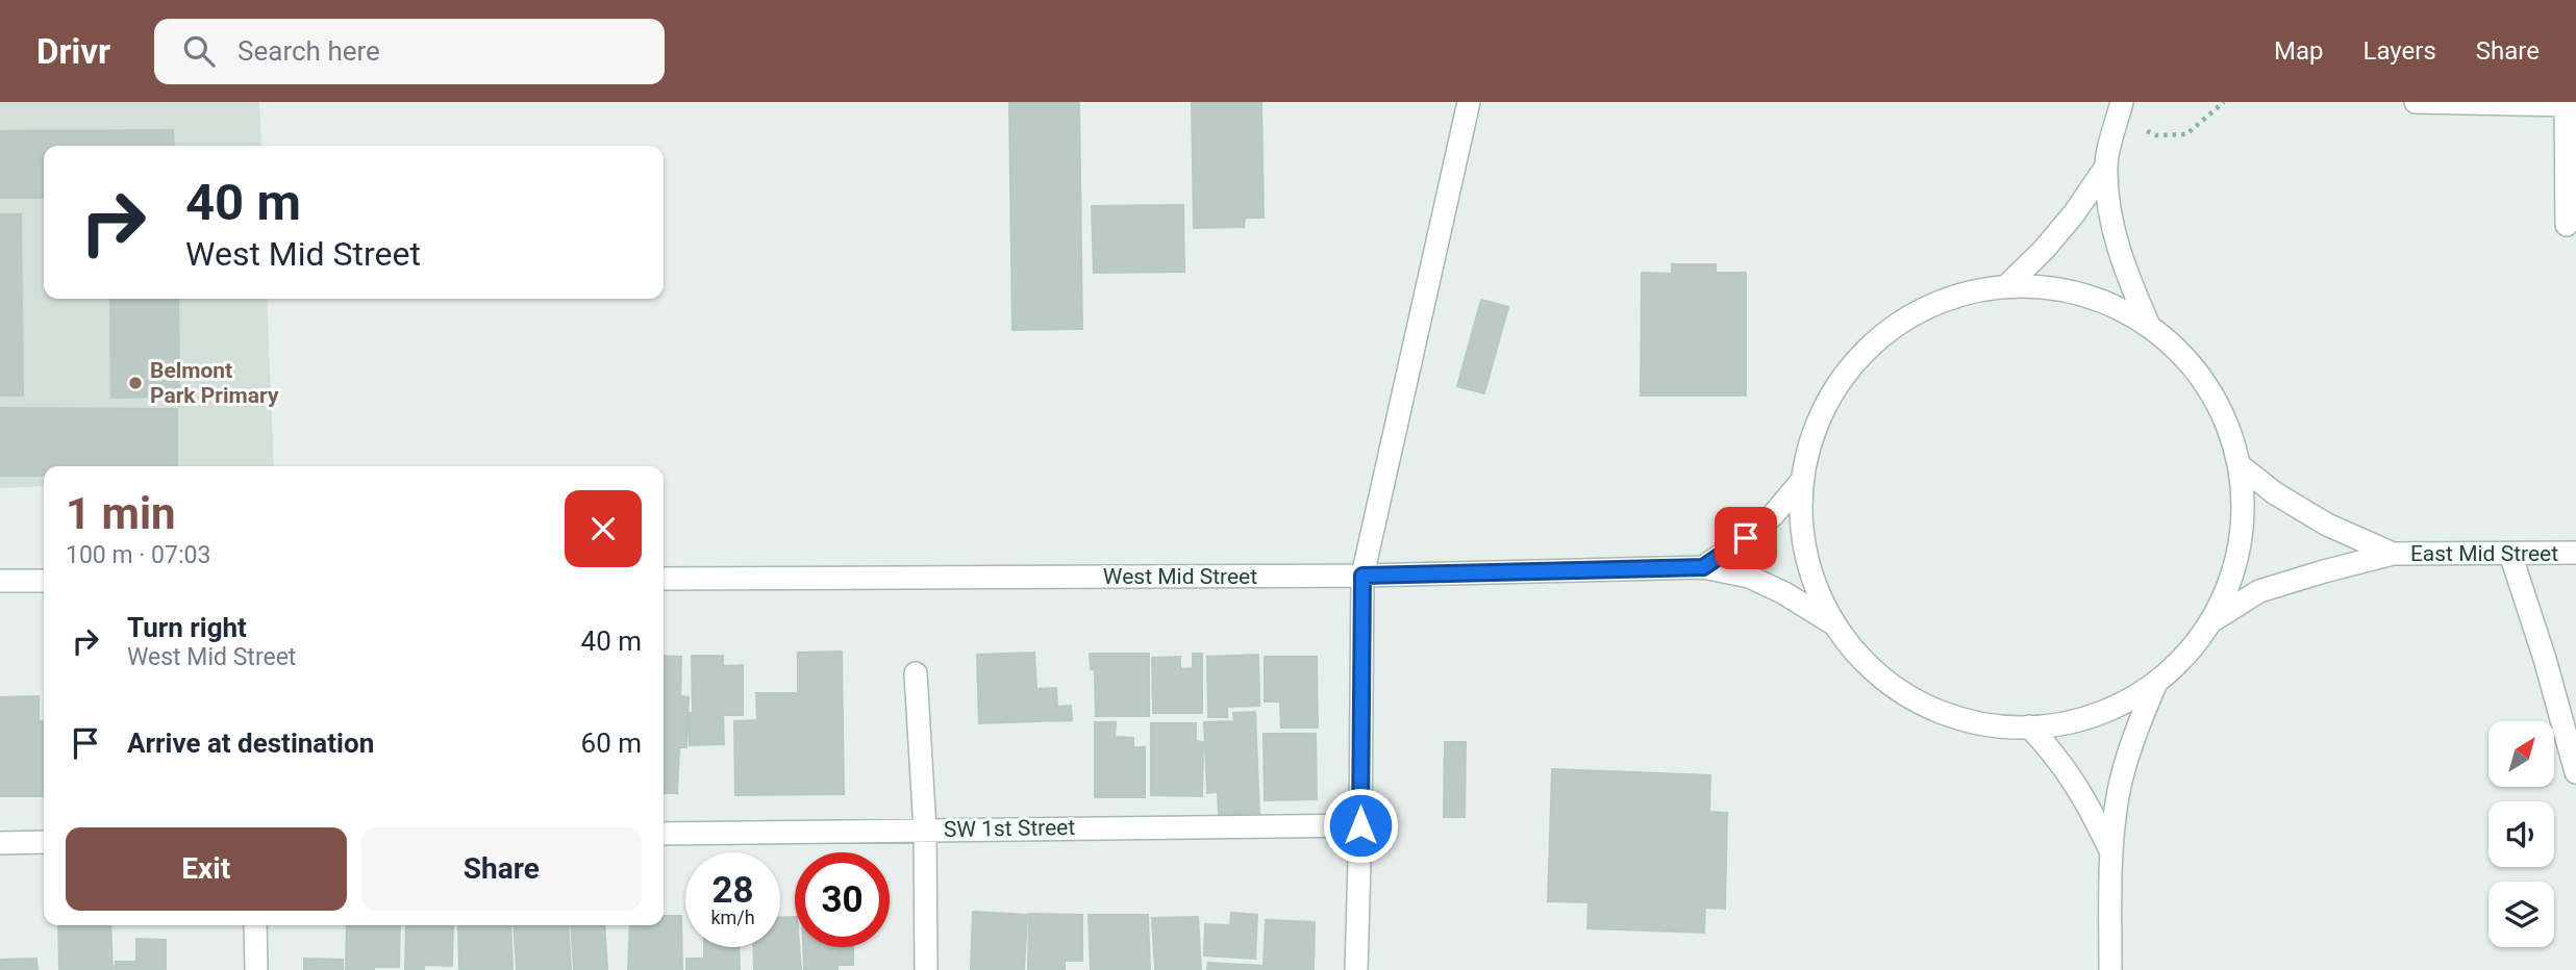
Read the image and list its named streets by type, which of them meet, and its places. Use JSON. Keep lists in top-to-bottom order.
{
  "streets": {
    "street": ["East Mid Street", "West Mid Street", "SW 1st Street"]
  },
  "places": ["Belmont Park Primary"],
  "north": "top right",
  "page": {
    "header": "Drivr",
    "search": "Search here",
    "nav": ["Map", "Layers", "Share"],
    "turn": ["40 m", "West Mid Street"],
    "heading": ["1 min", "100 m · 07:03"],
    "list": [
      {
        "name": "Turn right",
        "note": "West Mid Street",
        "value": "40 m"
      },
      {
        "name": "Arrive at destination",
        "value": "60 m"
      }
    ],
    "buttons": ["Exit", "Share"],
    "speed": "28 km/h",
    "limit": "30"
  }
}
